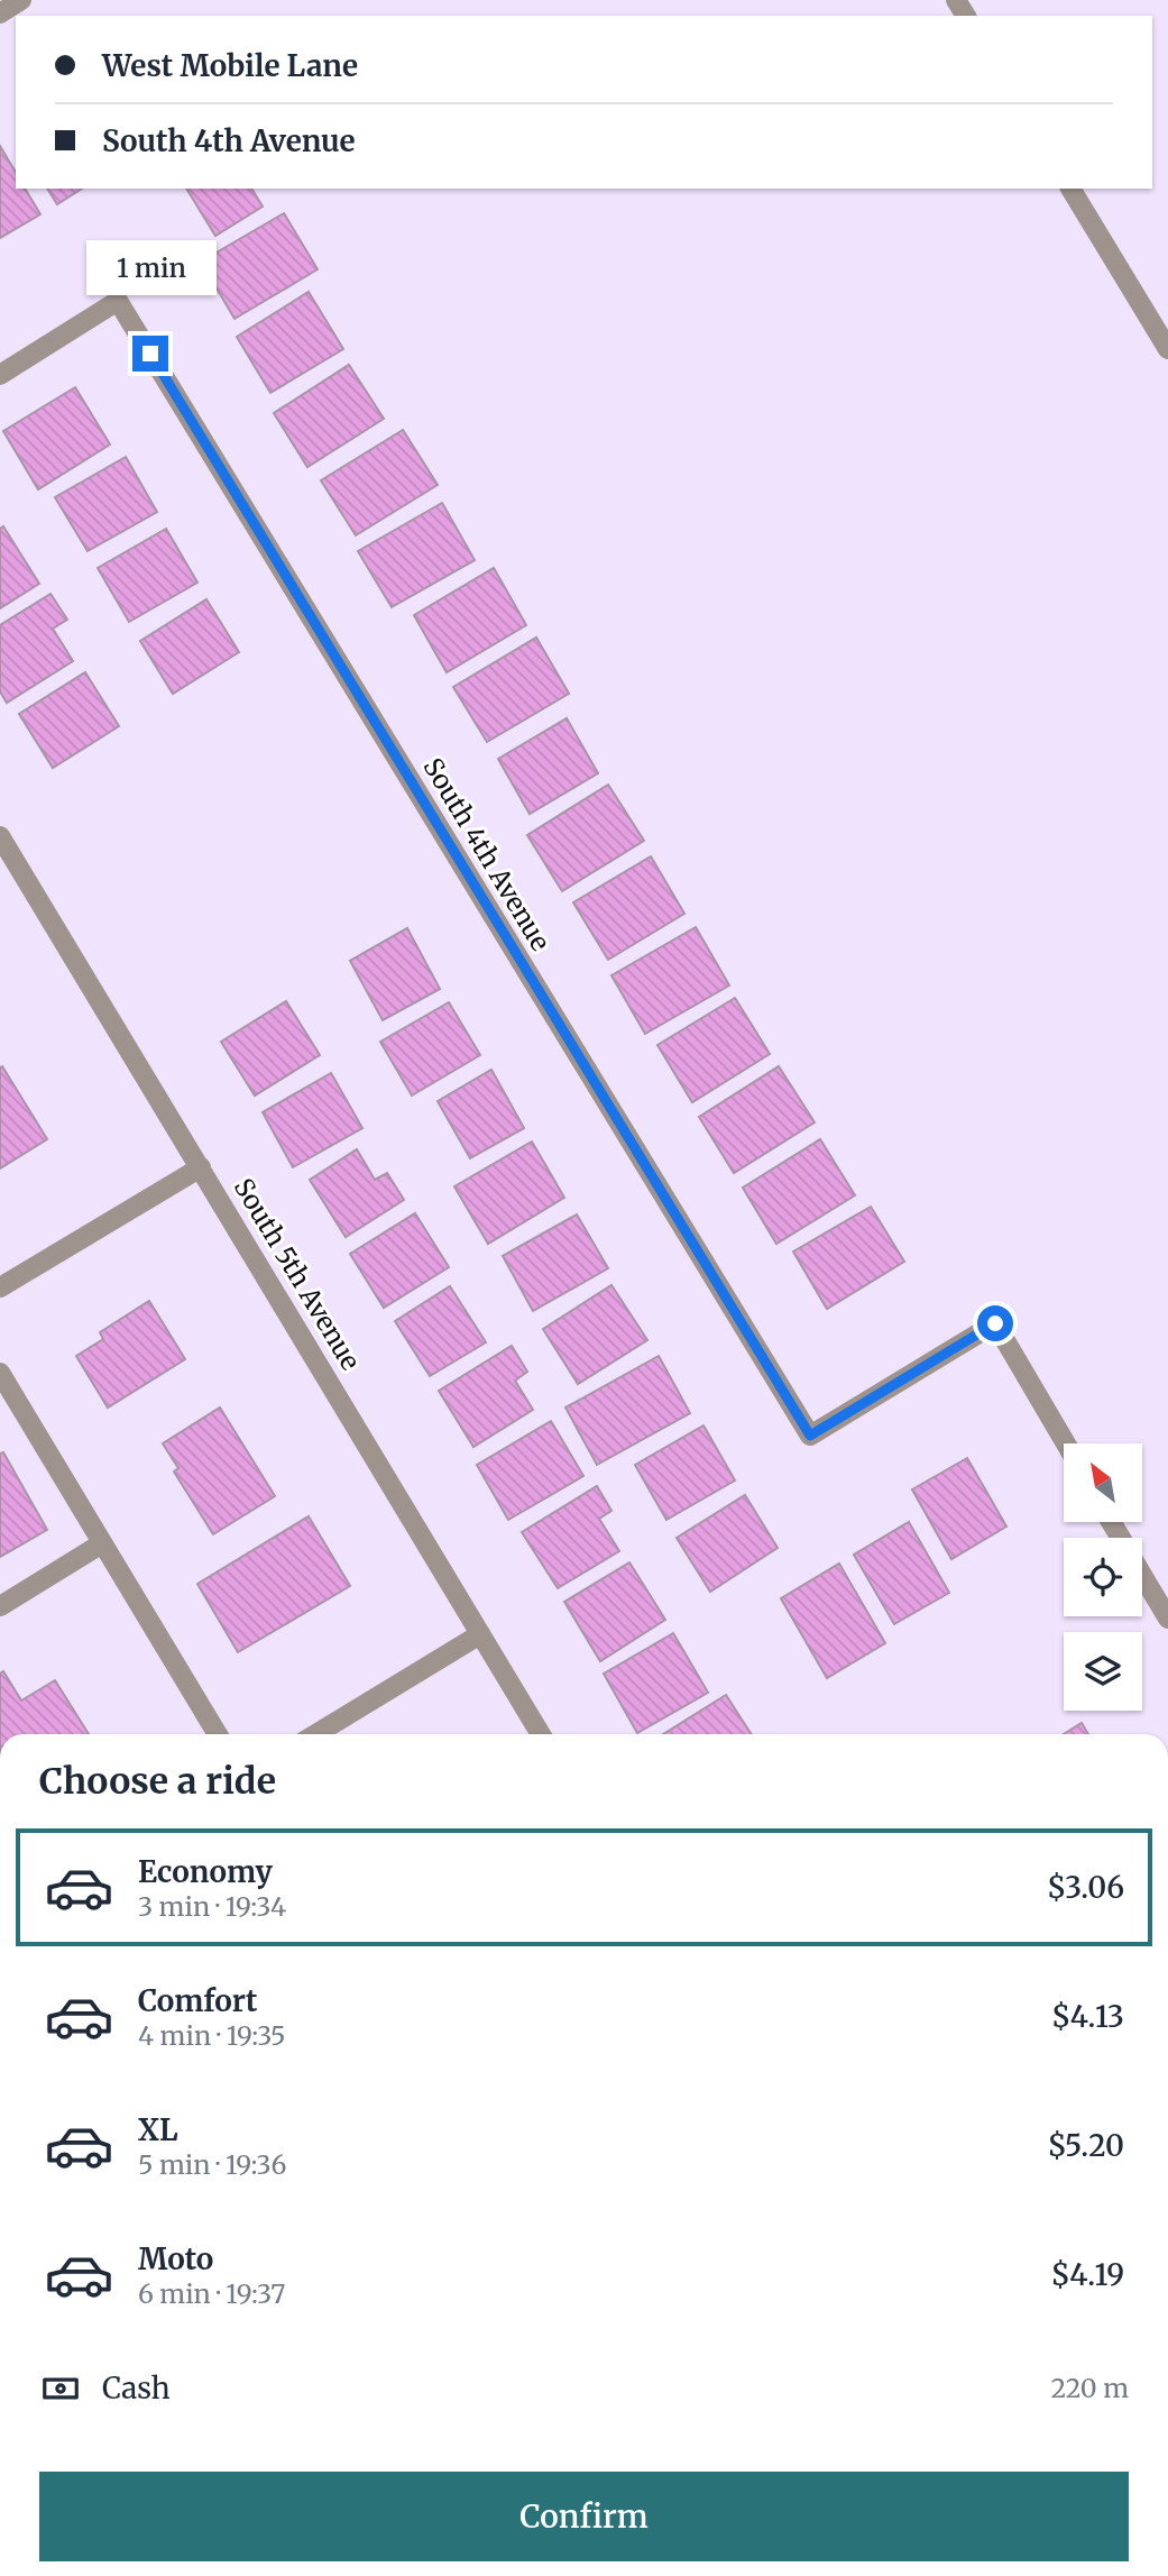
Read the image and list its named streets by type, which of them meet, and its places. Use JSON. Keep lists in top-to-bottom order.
{
  "streets": {
    "street": ["South 4th Avenue", "South 5th Avenue"]
  },
  "north": "top left",
  "page": {
    "banner": ["West Mobile Lane", "South 4th Avenue"],
    "bubble": "1 min",
    "heading": "Choose a ride",
    "list": [
      {
        "name": "Economy",
        "note": "3 min · 19:34",
        "value": "$3.06"
      },
      {
        "name": "Comfort",
        "note": "4 min · 19:35",
        "value": "$4.13"
      },
      {
        "name": "XL",
        "note": "5 min · 19:36",
        "value": "$5.20"
      },
      {
        "name": "Moto",
        "note": "6 min · 19:37",
        "value": "$4.19"
      }
    ],
    "pay": ["Cash", "220 m"],
    "buttons": "Confirm"
  }
}
